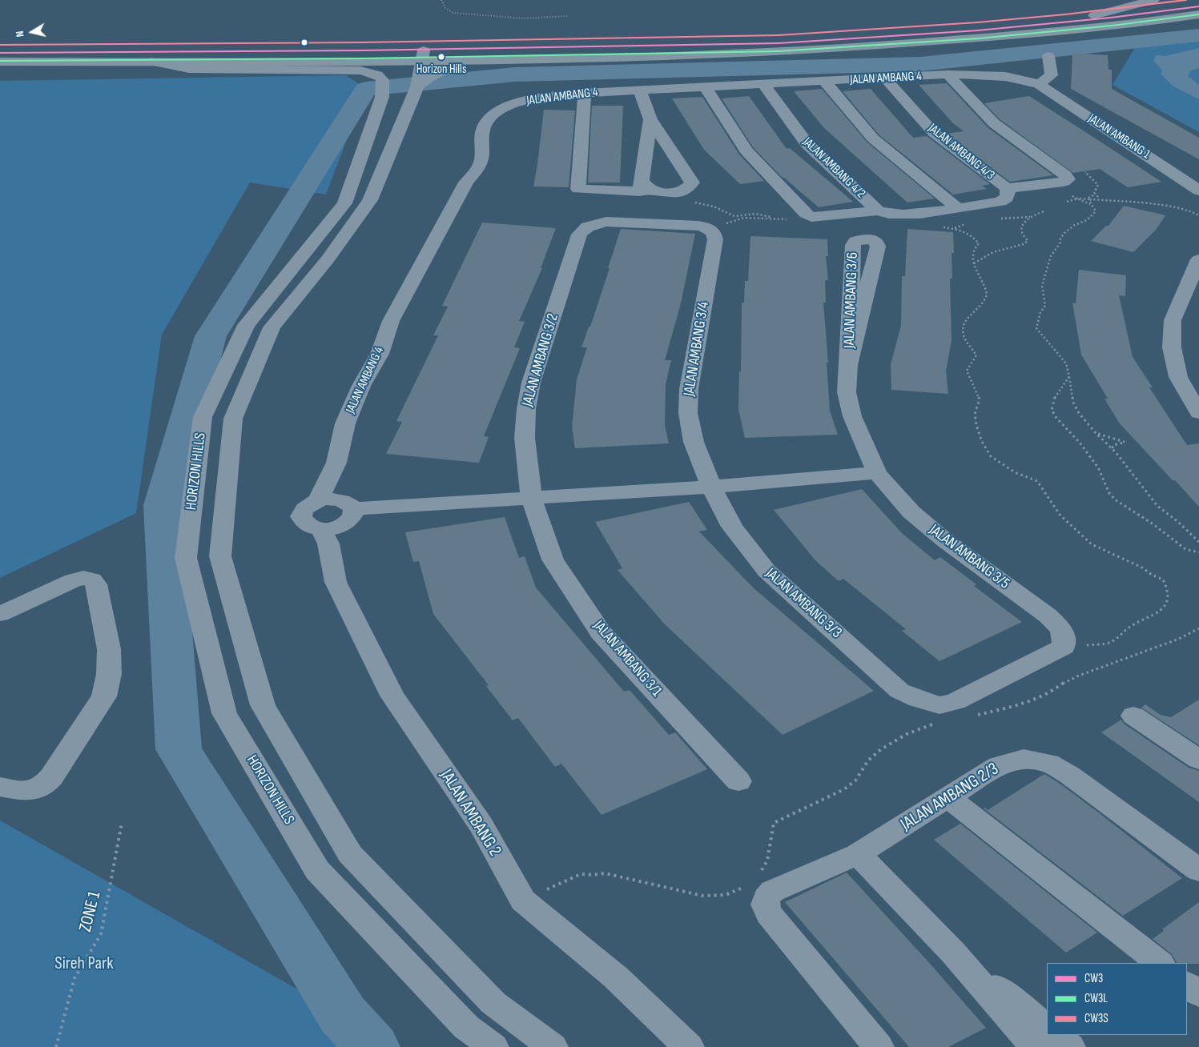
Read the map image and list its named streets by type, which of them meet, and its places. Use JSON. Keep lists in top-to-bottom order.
{
  "streets": {
    "street": [
      "JALAN AMBANG 4",
      "JALAN AMBANG 1",
      "JALAN AMBANG 4/3",
      "JALAN AMBANG 4/2",
      "JALAN AMBANG 3/6",
      "JALAN AMBANG 3/4",
      "JALAN AMBANG 3/2",
      "HORIZON HILLS",
      "JALAN AMBANG 3/5",
      "JALAN AMBANG 3/3",
      "JALAN AMBANG 3/1",
      "JALAN AMBANG 2/3",
      "JALAN AMBANG 2"
    ],
    "path": ["ZONE 1"]
  },
  "crossings": [
    ["JALAN AMBANG 4", "JALAN AMBANG 1"],
    ["JALAN AMBANG 4", "JALAN AMBANG 4/3"],
    ["JALAN AMBANG 4", "JALAN AMBANG 4/2"],
    ["JALAN AMBANG 4", "JALAN AMBANG 2"],
    ["JALAN AMBANG 3/6", "JALAN AMBANG 3/5"],
    ["JALAN AMBANG 3/4", "JALAN AMBANG 3/2"],
    ["JALAN AMBANG 3/4", "JALAN AMBANG 3/3"],
    ["JALAN AMBANG 3/2", "JALAN AMBANG 3/1"],
    ["JALAN AMBANG 3/5", "JALAN AMBANG 3/3"]
  ],
  "parks": ["Sireh Park"],
  "places": ["Horizon Hills"],
  "lines": ["transit line CW3S", "transit line CW3", "transit line CW3L"],
  "legend": ["CW3", "CW3L", "CW3S"],
  "north": "left"
}
